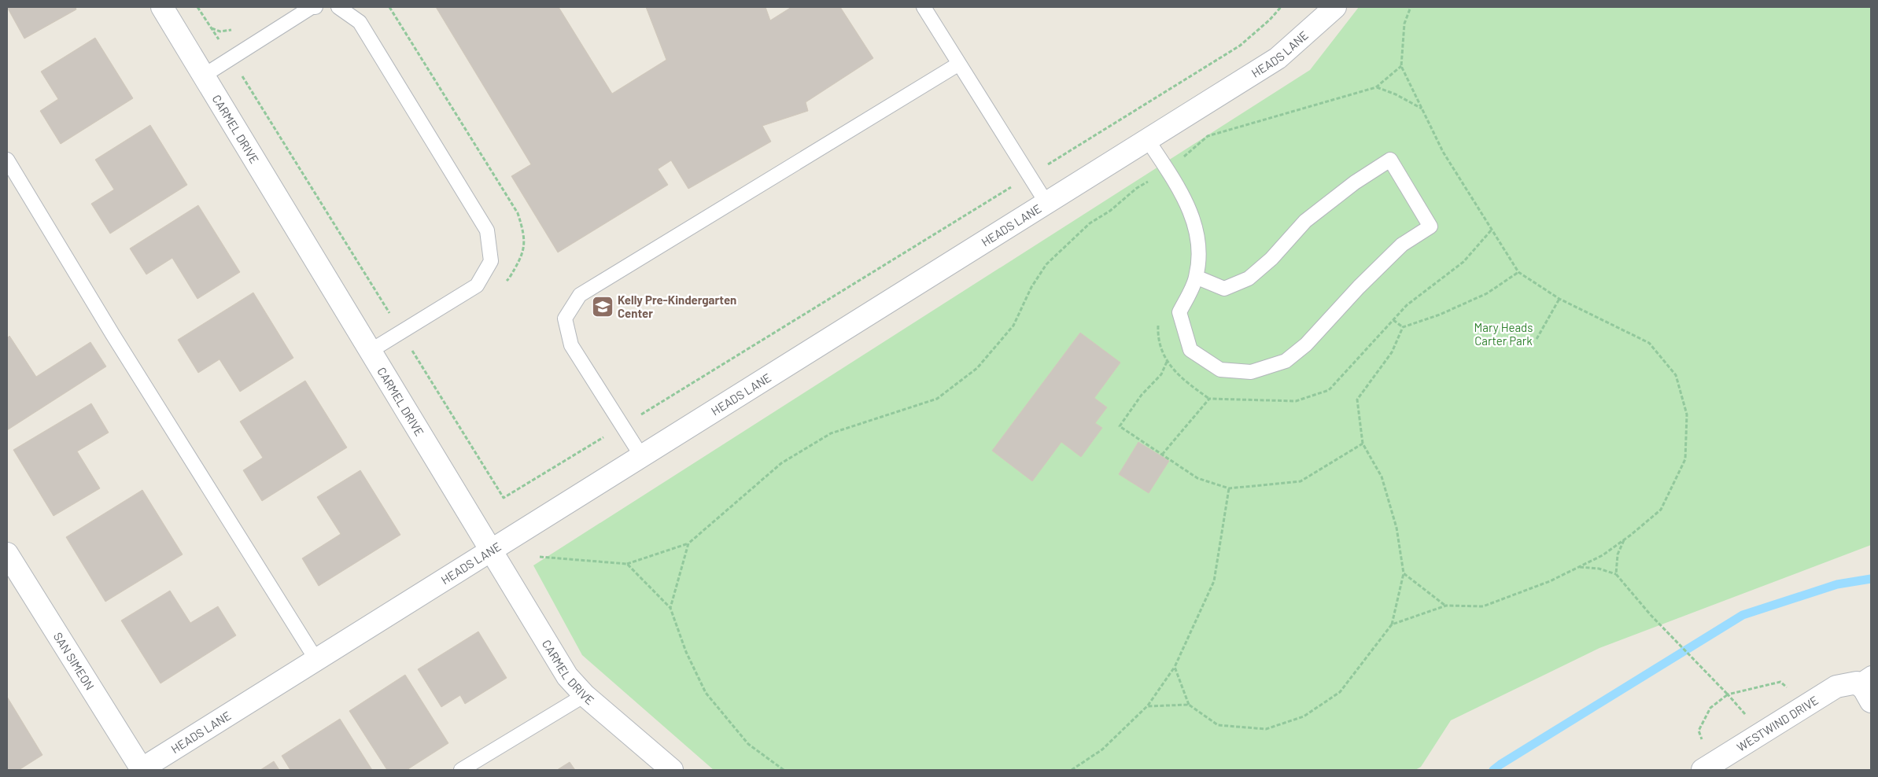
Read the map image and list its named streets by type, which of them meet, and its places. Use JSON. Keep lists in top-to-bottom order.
{
  "streets": {
    "street": [
      "HEADS LANE",
      "CARMEL DRIVE",
      "SAN SIMEON",
      "WESTWIND DRIVE"
    ]
  },
  "crossings": [
    ["HEADS LANE", "CARMEL DRIVE"],
    ["HEADS LANE", "SAN SIMEON"]
  ],
  "parks": ["Mary Heads Carter Park"],
  "places": {
    "school or university": ["Kelly Pre-Kindergarten Center"]
  }
}
